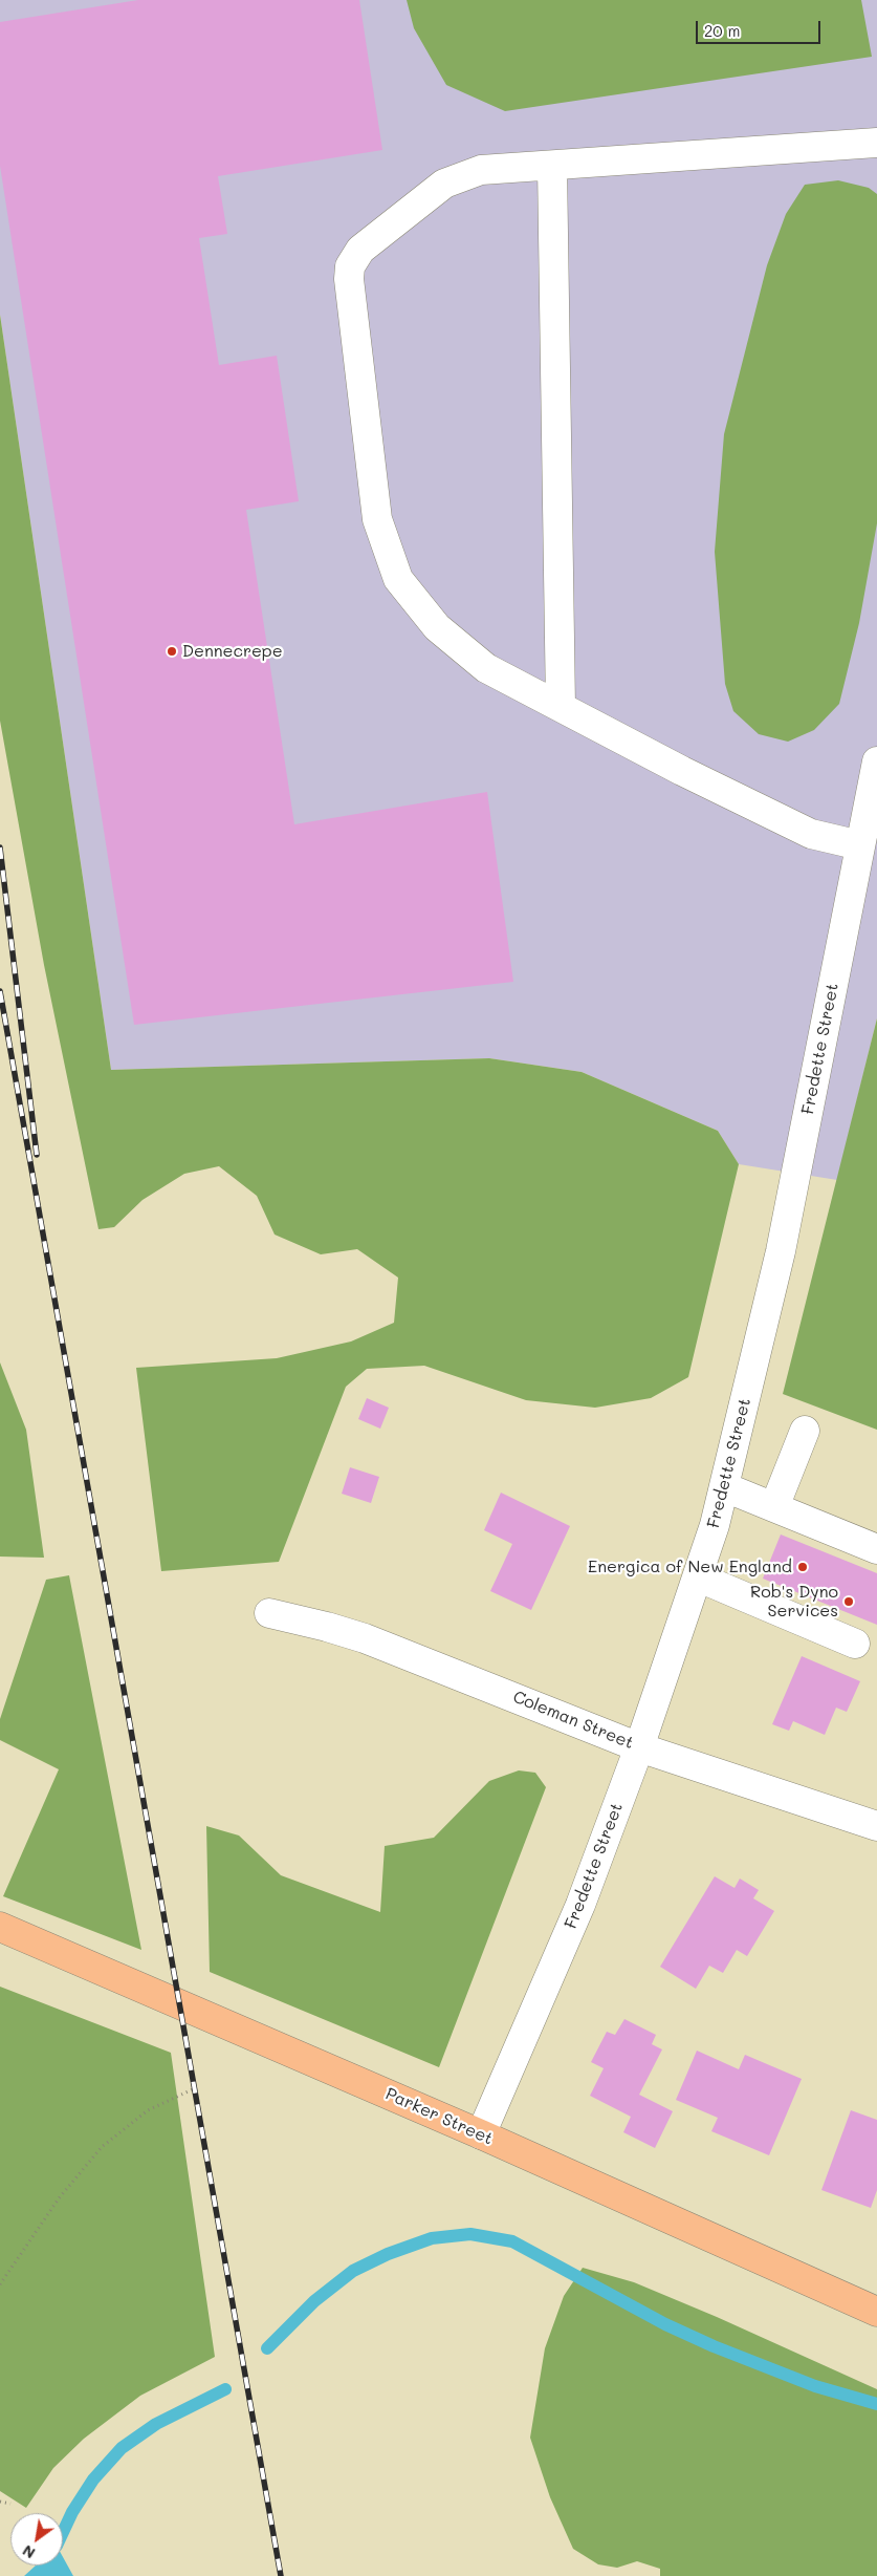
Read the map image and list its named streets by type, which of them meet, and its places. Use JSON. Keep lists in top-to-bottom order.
{
  "streets": {
    "main road": ["Parker Street"],
    "street": ["Fredette Street", "Coleman Street"]
  },
  "crossings": [
    ["Fredette Street", "Coleman Street"],
    ["Fredette Street", "Parker Street"]
  ],
  "places": ["Dennecrepe", "Energica of New England", "Rob's Dyno Services"],
  "scale_bar": "20 m",
  "north": "bottom left"
}
